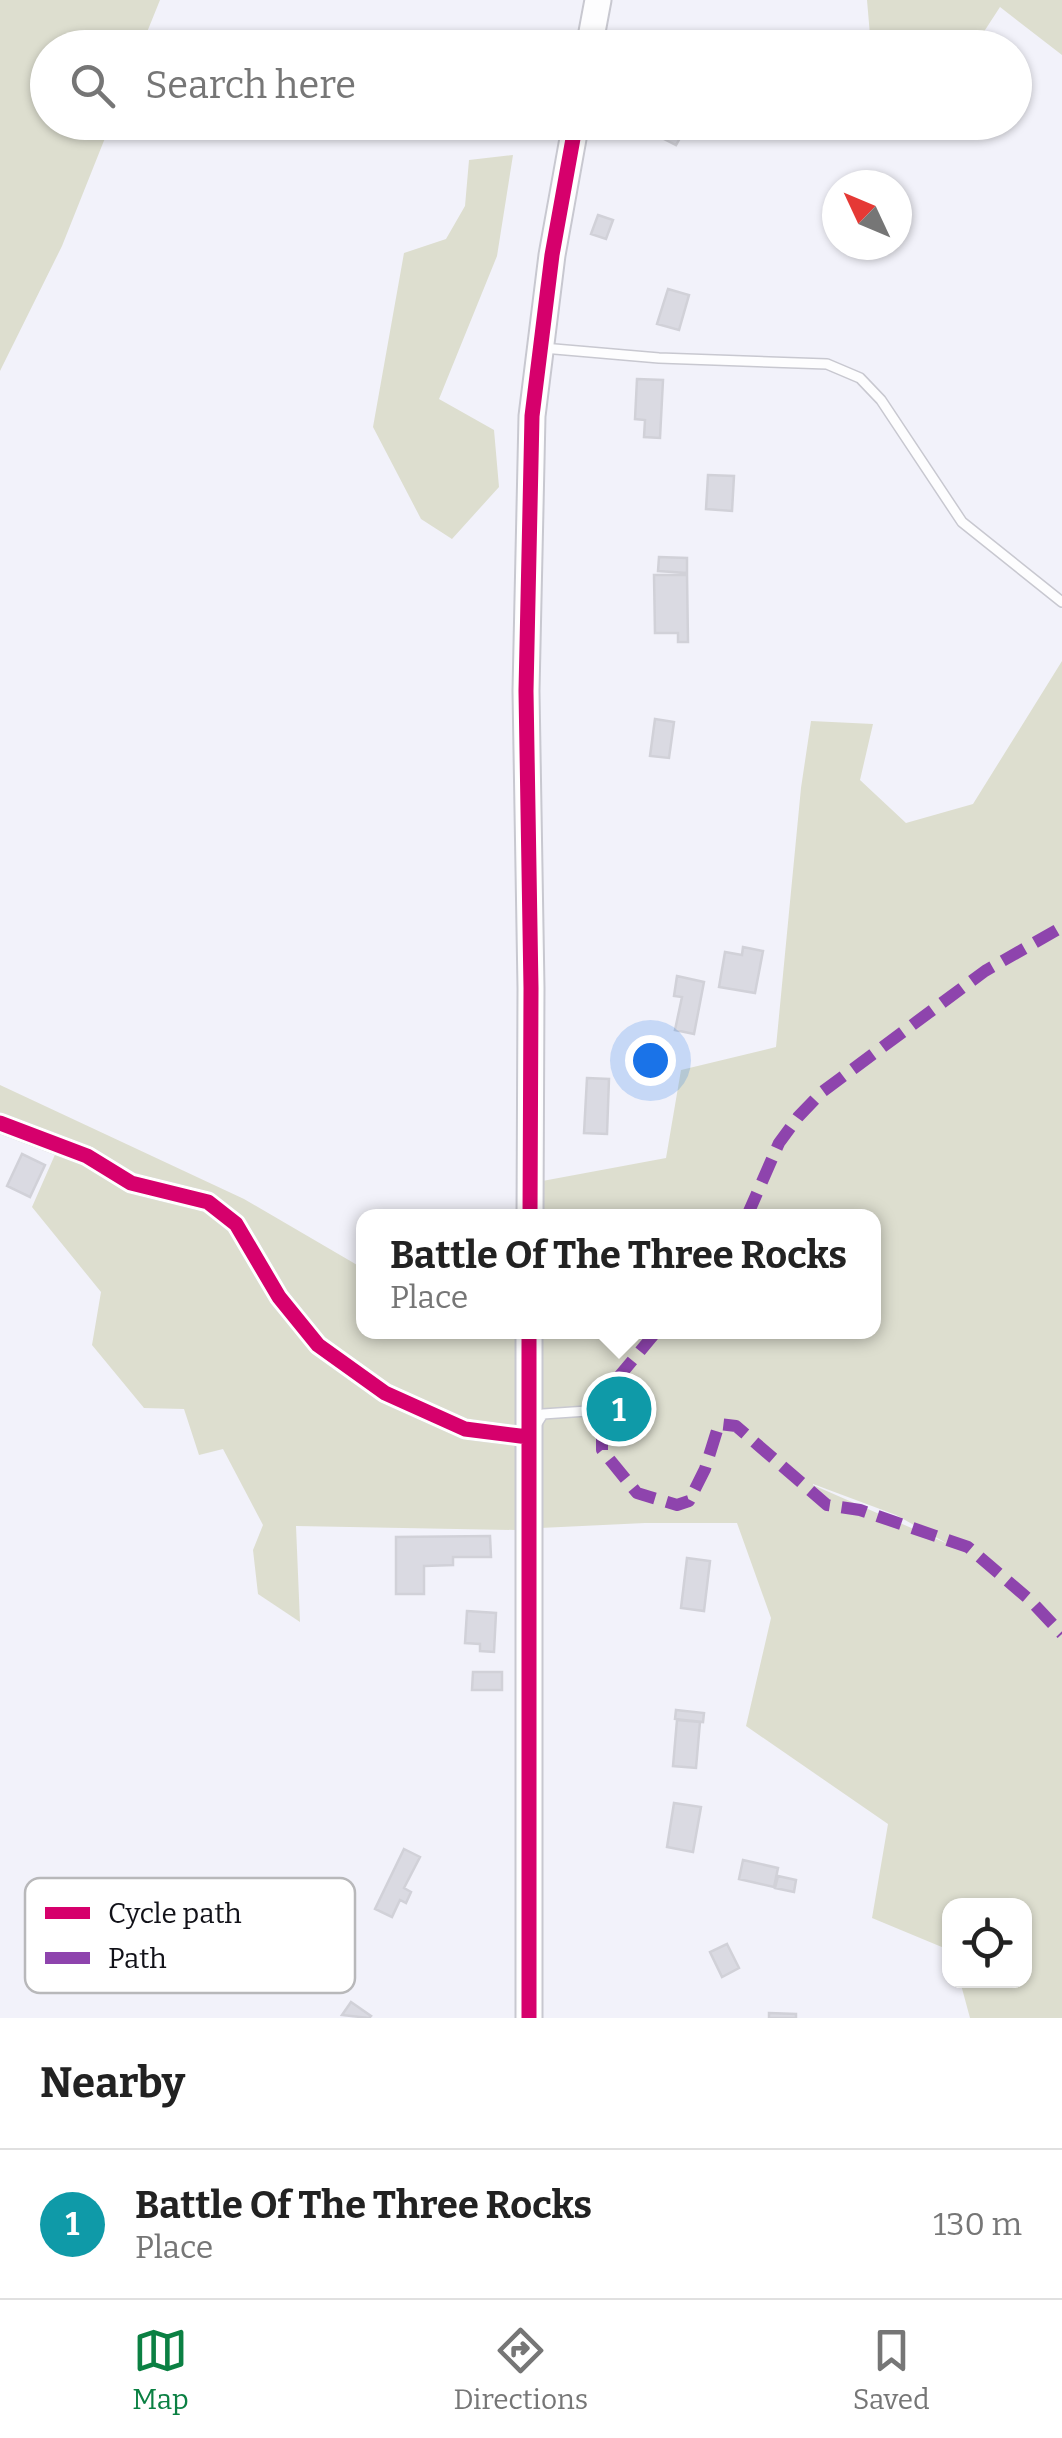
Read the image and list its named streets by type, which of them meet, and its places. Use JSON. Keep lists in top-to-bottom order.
{
  "legend": ["Cycle path", "Path"],
  "north": "top left",
  "page": {
    "search": "Search here",
    "popup": ["Battle Of The Three Rocks", "Place"],
    "pins": "1",
    "heading": "Nearby",
    "list": [
      {
        "mark": "1",
        "name": "Battle Of The Three Rocks",
        "note": "Place",
        "value": "130 m"
      }
    ],
    "nav": ["Map", "Directions", "Saved"]
  }
}
